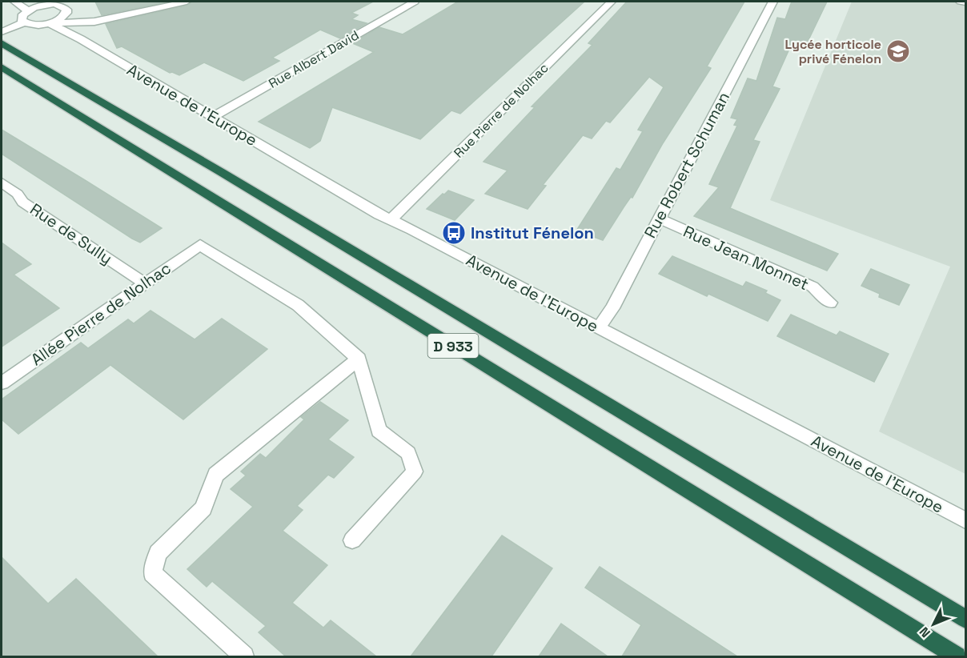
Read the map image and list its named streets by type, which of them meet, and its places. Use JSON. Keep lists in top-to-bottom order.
{
  "streets": {
    "highway": ["D 933"],
    "street": [
      "Rue Albert David",
      "Avenue de l'Europe",
      "Rue Pierre de Nolhac",
      "Rue Robert Schuman",
      "Rue de Sully",
      "Rue Jean Monnet",
      "Allée Pierre de Nolhac"
    ]
  },
  "crossings": [
    ["Rue Albert David", "Avenue de l'Europe"],
    ["Avenue de l'Europe", "Rue Pierre de Nolhac"],
    ["Avenue de l'Europe", "Rue Robert Schuman"],
    ["Rue Robert Schuman", "Rue Jean Monnet"],
    ["Rue de Sully", "Allée Pierre de Nolhac"]
  ],
  "places": {
    "school or university": ["Lycée horticole privé Fénelon"],
    "bus stop": ["Institut Fénelon"]
  },
  "north": "bottom left"
}
